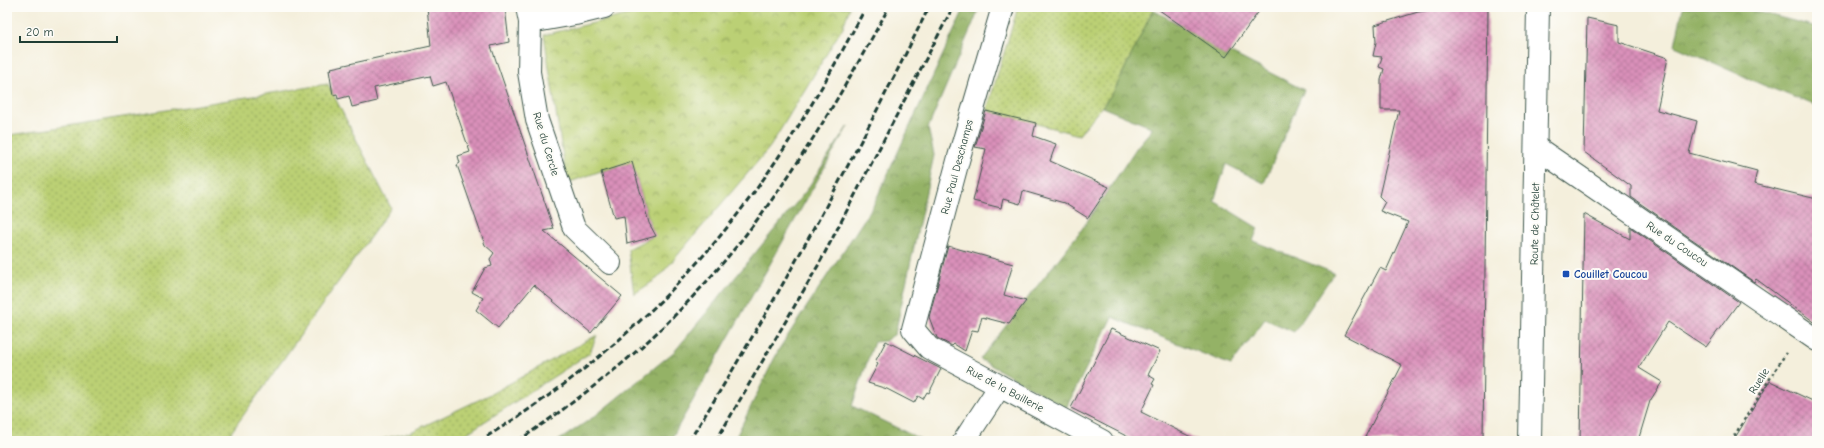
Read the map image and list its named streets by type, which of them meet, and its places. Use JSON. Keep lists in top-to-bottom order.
{
  "streets": {
    "street": [
      "Rue du Cercle",
      "Rue Paul Deschamps",
      "Route de Châtelet",
      "Rue du Coucou",
      "Rue de la Baillerie"
    ],
    "path": ["Ruelle"]
  },
  "crossings": [
    ["Rue Paul Deschamps", "Rue de la Baillerie"],
    ["Route de Châtelet", "Rue du Coucou"],
    ["Rue du Coucou", "Ruelle"]
  ],
  "places": {
    "transit": ["Couillet Coucou"]
  },
  "scale_bar": "20 m"
}
